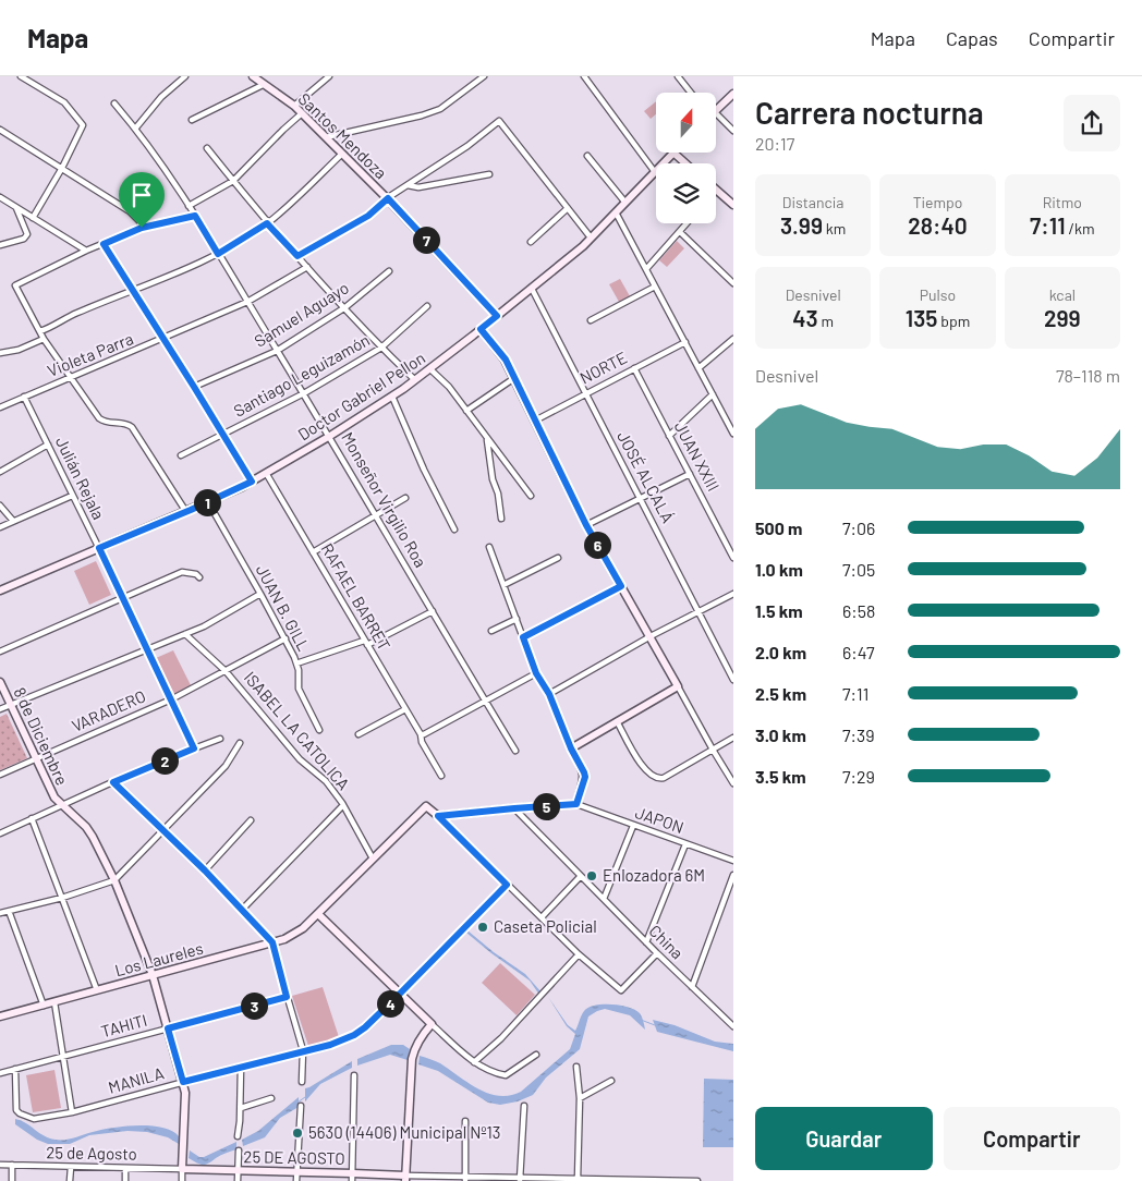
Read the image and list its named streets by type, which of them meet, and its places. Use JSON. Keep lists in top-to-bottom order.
{
  "streets": {
    "street": [
      "Santos Mendoza",
      "Samuel Aguayo",
      "Violeta Parra",
      "NORTE",
      "Santiago Leguizamón",
      "Doctor Gabriel Pellon",
      "JUAN XXIII",
      "JOSÉ ALCALÁ",
      "Julián Rejala",
      "Monseñor Virgilio Roa",
      "RAFAEL BARRET",
      "JUAN B. GILL",
      "VARADERO",
      "ISABEL LA CATOLICA",
      "8 de Diciembre",
      "JAPON",
      "China",
      "Los Laureles",
      "TAHITI",
      "MANILA",
      "25 de Agosto",
      "25 DE AGOSTO"
    ]
  },
  "crossings": [
    ["Santos Mendoza", "Doctor Gabriel Pellon"],
    ["Samuel Aguayo", "Monseñor Virgilio Roa"],
    ["Violeta Parra", "Julián Rejala"],
    ["Violeta Parra", "Monseñor Virgilio Roa"],
    ["NORTE", "JUAN XXIII"],
    ["NORTE", "JOSÉ ALCALÁ"],
    ["Santiago Leguizamón", "Monseñor Virgilio Roa"],
    ["Doctor Gabriel Pellon", "JOSÉ ALCALÁ"],
    ["Doctor Gabriel Pellon", "Julián Rejala"],
    ["Doctor Gabriel Pellon", "Monseñor Virgilio Roa"],
    ["Doctor Gabriel Pellon", "RAFAEL BARRET"],
    ["Doctor Gabriel Pellon", "JUAN B. GILL"],
    ["Julián Rejala", "VARADERO"],
    ["JUAN B. GILL", "VARADERO"],
    ["VARADERO", "ISABEL LA CATOLICA"],
    ["VARADERO", "8 de Diciembre"],
    ["ISABEL LA CATOLICA", "Los Laureles"],
    ["8 de Diciembre", "Los Laureles"],
    ["8 de Diciembre", "TAHITI"],
    ["8 de Diciembre", "MANILA"],
    ["8 de Diciembre", "25 de Agosto"],
    ["8 de Diciembre", "25 DE AGOSTO"],
    ["TAHITI", "MANILA"],
    ["25 de Agosto", "25 DE AGOSTO"]
  ],
  "places": ["Enlozadora 6M", "Caseta Policial", "5630 (14406) Municipal Nº13"],
  "north": "top",
  "page": {
    "header": "Mapa",
    "nav": ["Mapa", "Capas", "Compartir"],
    "heading": ["Carrera nocturna", "20:17"],
    "stats": [
      ["Distancia", "3.99 km"],
      ["Tiempo", "28:40"],
      ["Ritmo", "7:11 /km"],
      ["Desnivel", "43 m"],
      ["Pulso", "135 bpm"],
      ["kcal", "299"]
    ],
    "pins": [
      "7",
      "1",
      "6",
      "2",
      "5",
      "4",
      "3"
    ],
    "chart": ["Desnivel", "78–118 m"],
    "list": [
      {
        "name": "500 m",
        "note": "7:06"
      },
      {
        "name": "1.0 km",
        "note": "7:05"
      },
      {
        "name": "1.5 km",
        "note": "6:58"
      },
      {
        "name": "2.0 km",
        "note": "6:47"
      },
      {
        "name": "2.5 km",
        "note": "7:11"
      },
      {
        "name": "3.0 km",
        "note": "7:39"
      },
      {
        "name": "3.5 km",
        "note": "7:29"
      }
    ],
    "buttons": ["Guardar", "Compartir"]
  }
}
